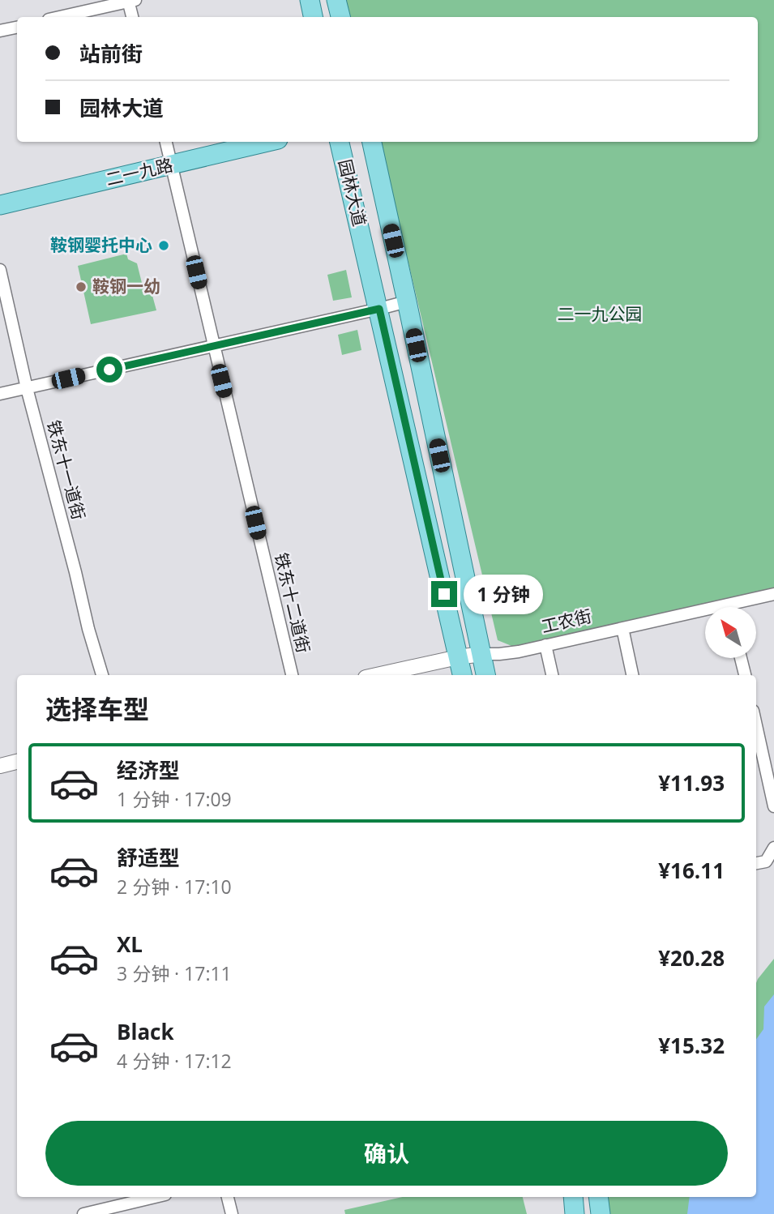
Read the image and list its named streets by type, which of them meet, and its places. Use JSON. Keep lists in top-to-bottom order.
{
  "streets": {
    "main road": ["二一九路", "园林大道"],
    "street": ["铁东十一道街", "铁东十二道街", "工农街"]
  },
  "crossings": [
    ["二一九路", "铁东十二道街"],
    ["园林大道", "工农街"]
  ],
  "parks": ["二一九公园"],
  "places": ["鞍钢婴托中心", "鞍钢一幼"],
  "north": "top left",
  "page": {
    "banner": ["站前街", "园林大道"],
    "bubble": "1 分钟",
    "heading": "选择车型",
    "list": [
      {
        "name": "经济型",
        "note": "1 分钟 · 17:09",
        "value": "¥11.93"
      },
      {
        "name": "舒适型",
        "note": "2 分钟 · 17:10",
        "value": "¥16.11"
      },
      {
        "name": "XL",
        "note": "3 分钟 · 17:11",
        "value": "¥20.28"
      },
      {
        "name": "Black",
        "note": "4 分钟 · 17:12",
        "value": "¥15.32"
      }
    ],
    "buttons": "确认"
  }
}
